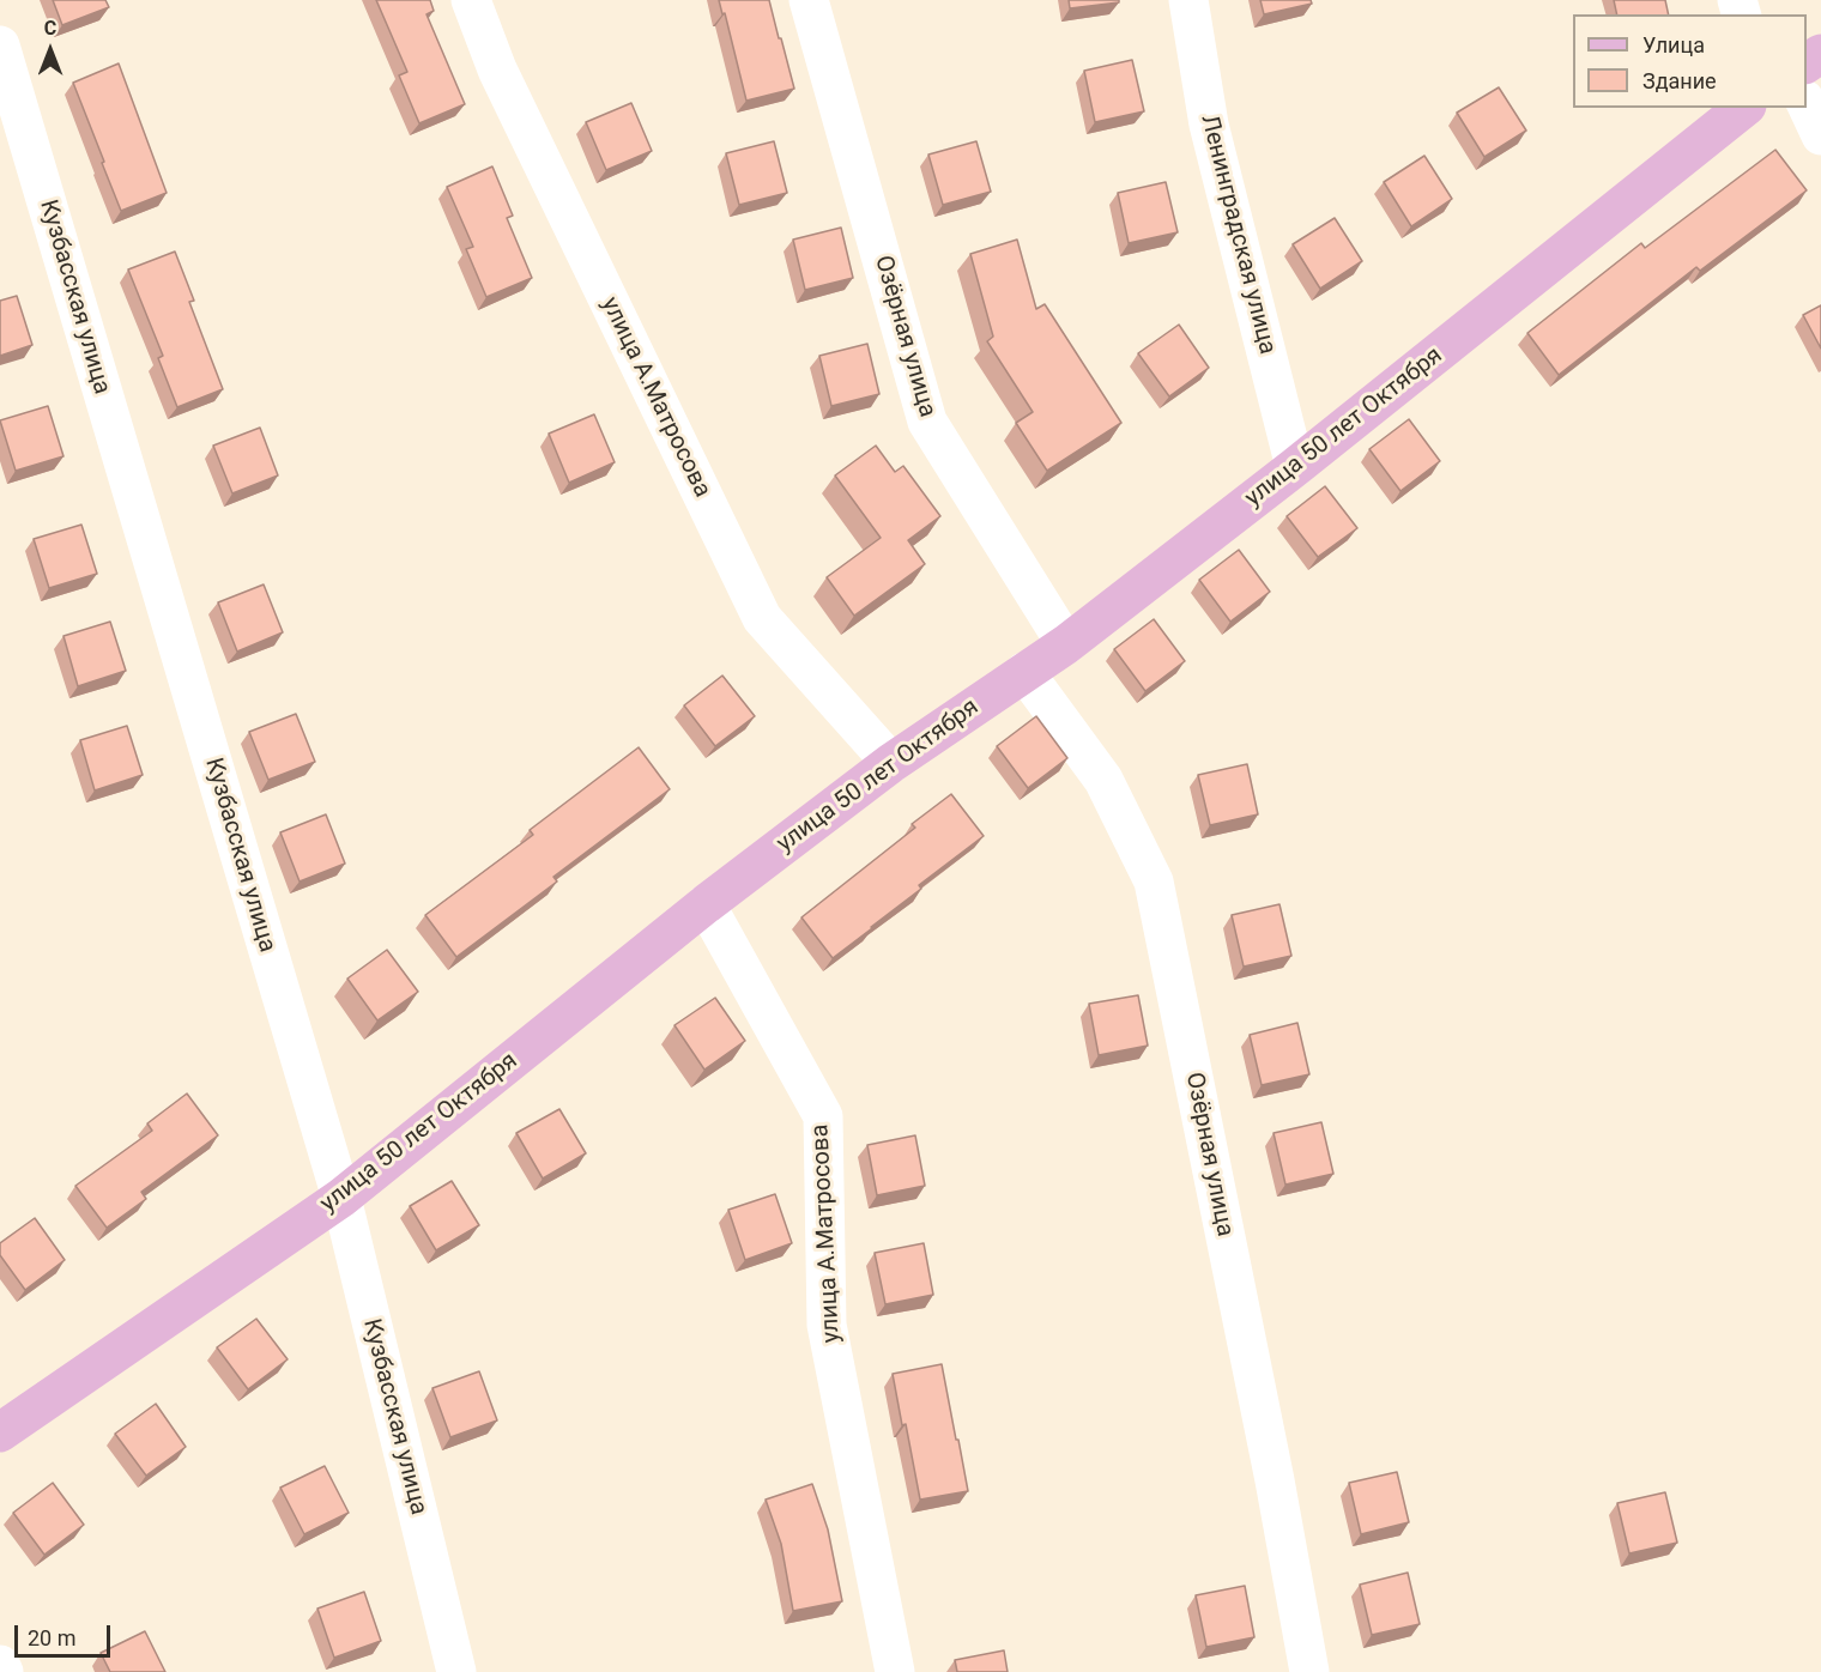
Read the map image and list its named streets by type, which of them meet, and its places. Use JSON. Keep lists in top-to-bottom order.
{
  "streets": {
    "main road": ["улица 50 лет Октября"],
    "street": [
      "Ленинградская улица",
      "Кузбасская улица",
      "Озёрная улица",
      "улица А.Матросова"
    ]
  },
  "crossings": [
    ["Ленинградская улица", "улица 50 лет Октября"],
    ["Кузбасская улица", "улица 50 лет Октября"],
    ["Озёрная улица", "улица 50 лет Октября"],
    ["улица А.Матросова", "улица 50 лет Октября"]
  ],
  "legend": ["Улица", "Здание"],
  "scale_bar": "20 m",
  "north": "top"
}
